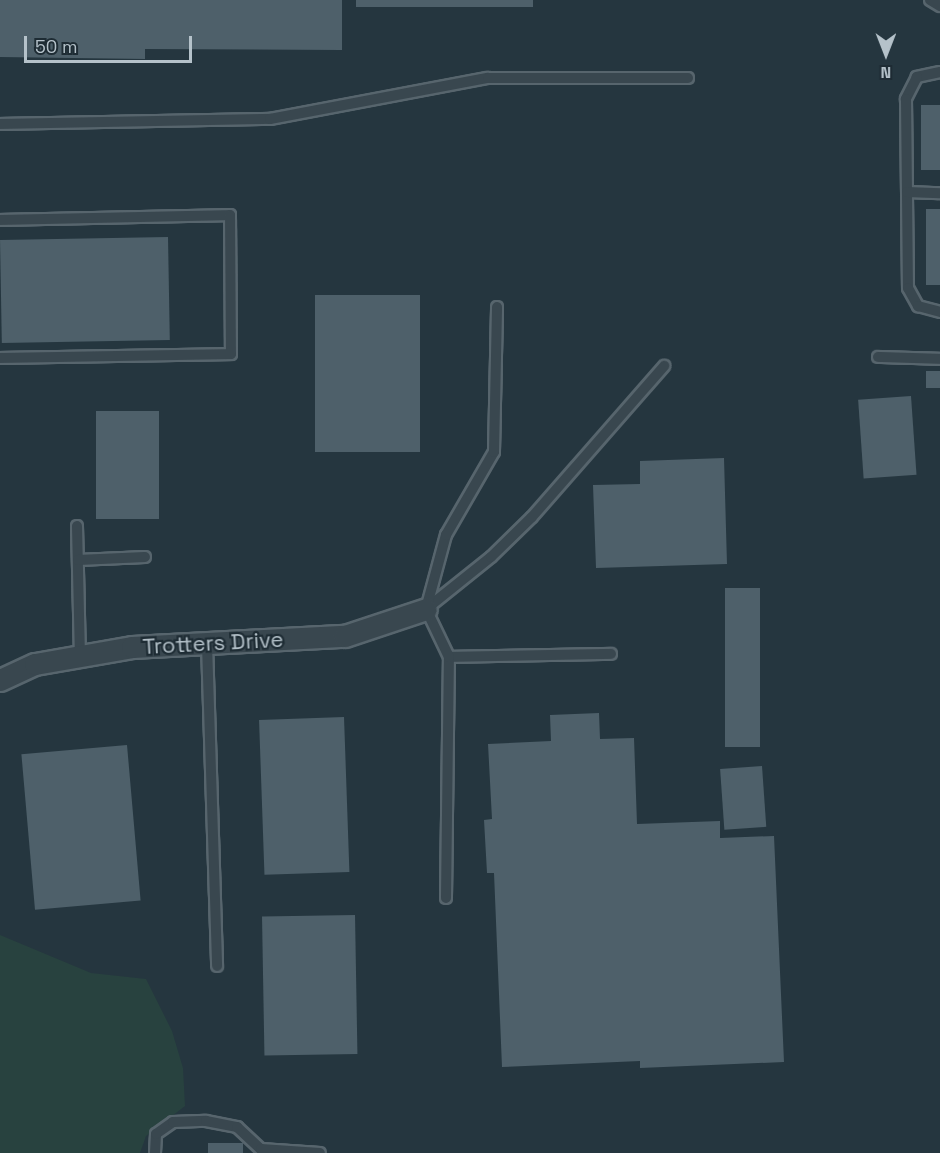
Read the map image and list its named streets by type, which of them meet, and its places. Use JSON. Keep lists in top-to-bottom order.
{
  "streets": {
    "street": ["Trotters Drive"]
  },
  "scale_bar": "50 m",
  "north": "bottom"
}
